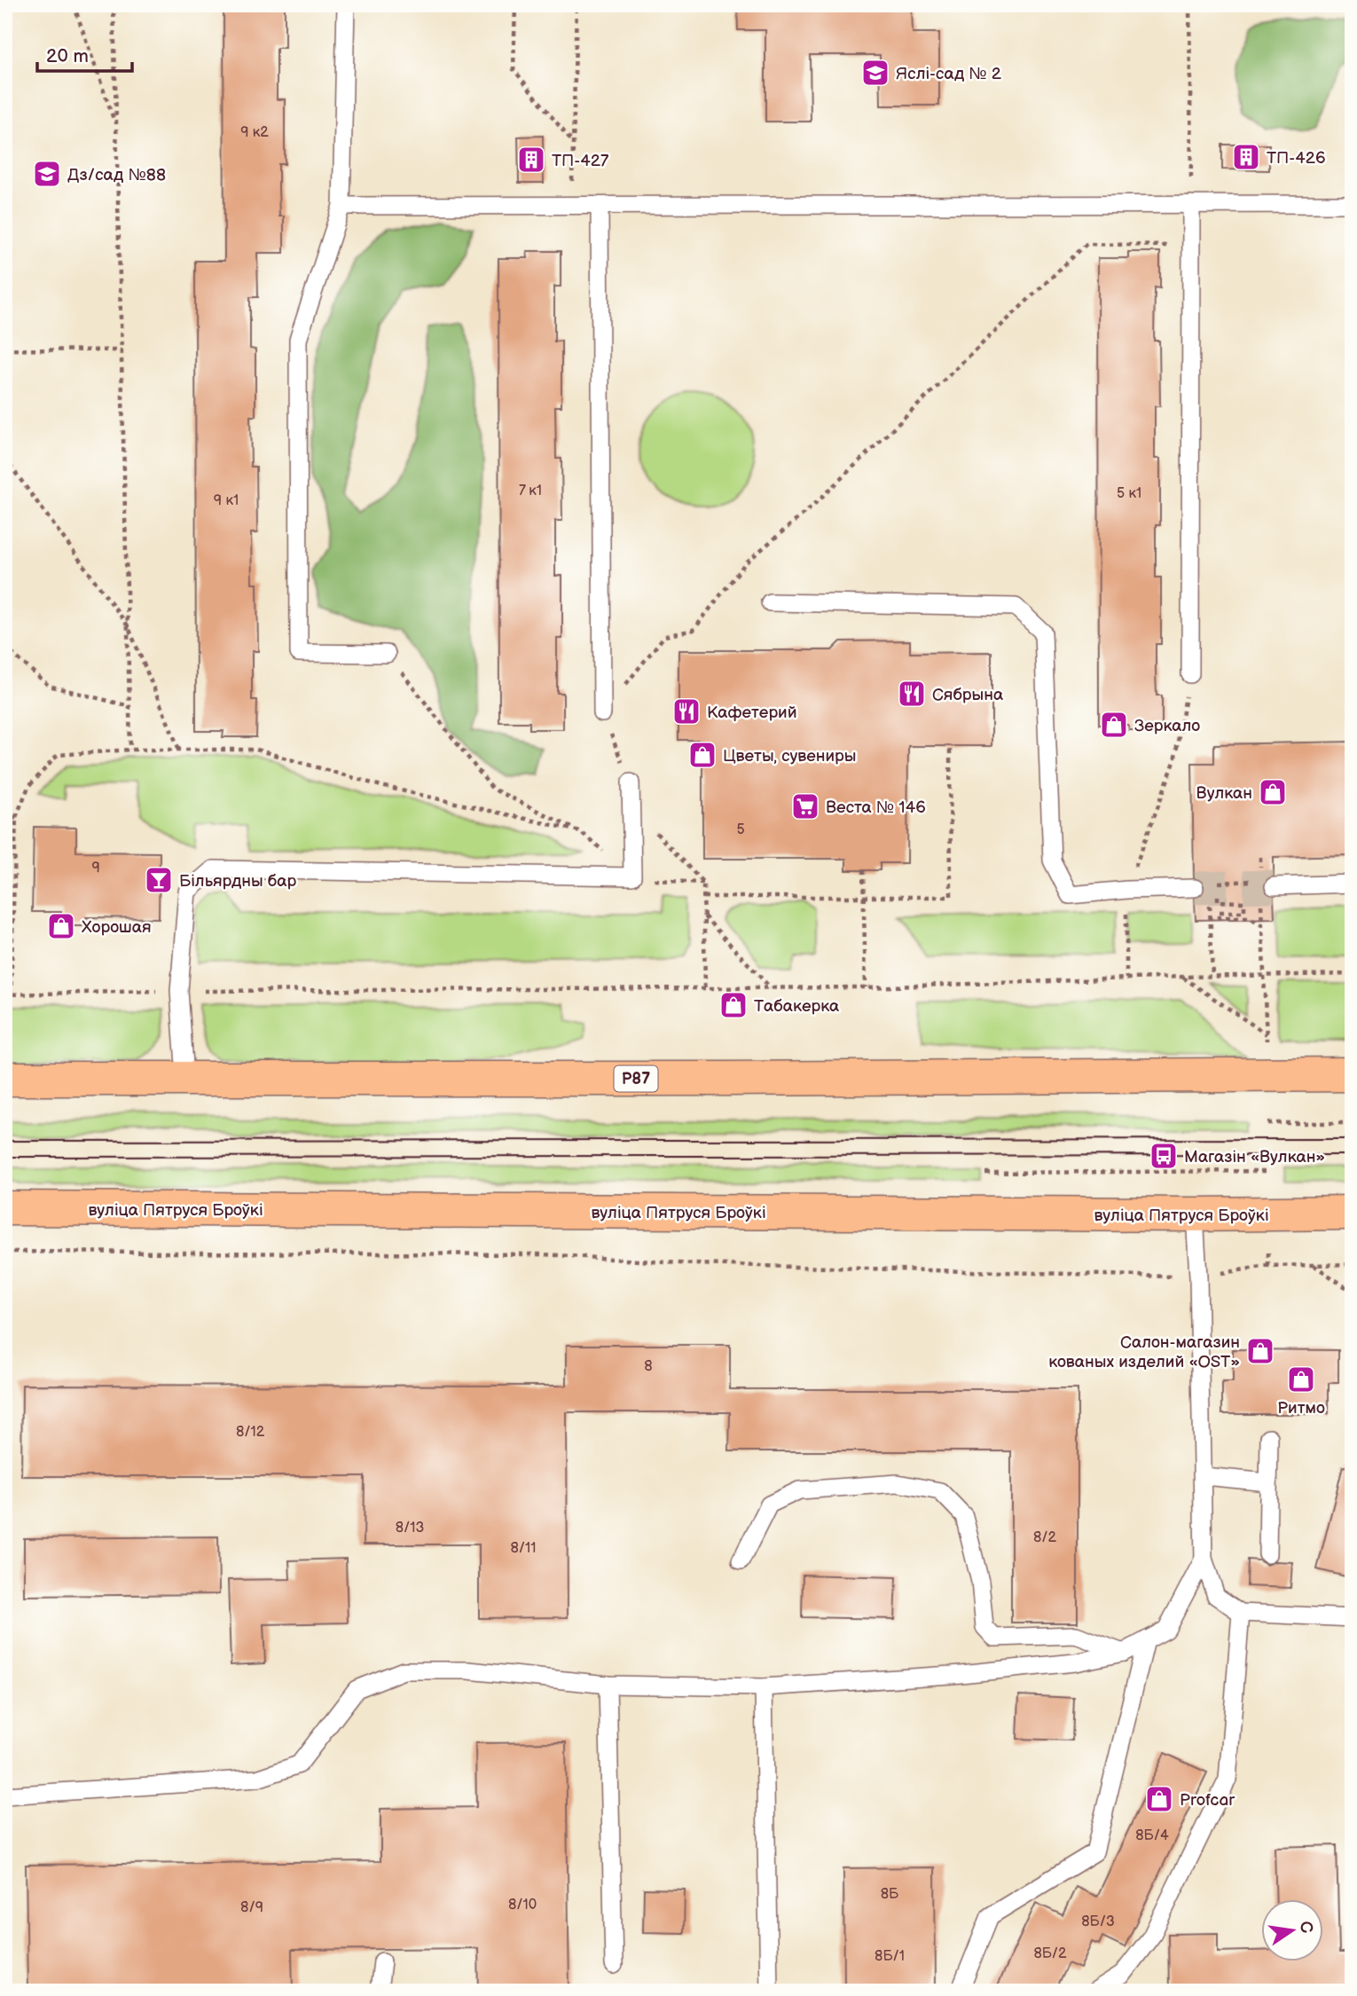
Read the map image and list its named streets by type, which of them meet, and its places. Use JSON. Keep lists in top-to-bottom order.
{
  "streets": {
    "main road": ["Р87", "вуліца Пятруся Броўкі"]
  },
  "places": {
    "school or university": ["Яслі-сад № 2", "Дз/сад №88"],
    "building": ["ТП-426", "ТП-427"],
    "restaurant": ["Сябрына", "Кафетерий"],
    "shop": [
      "Зеркало",
      "Цветы, сувениры",
      "Вулкан",
      "Хорошая",
      "Табакерка",
      "Салон-магазин кованых изделий «OST»",
      "Ритмо",
      "Profcar"
    ],
    "supermarket": ["Веста № 146"],
    "bar": ["Більярдны бар"],
    "bus stop": ["Магазін «Вулкан»"]
  },
  "house_numbers": [
    "9 к2",
    "7 к1",
    "5 к1",
    "9 к1",
    "5",
    "9",
    "8",
    "8/12",
    "8/13",
    "8/2",
    "8/11",
    "8Б/4",
    "8Б",
    "8/10",
    "8/9",
    "8Б/3",
    "8Б/2",
    "8Б/1"
  ],
  "scale_bar": "20 m",
  "north": "right"
}
